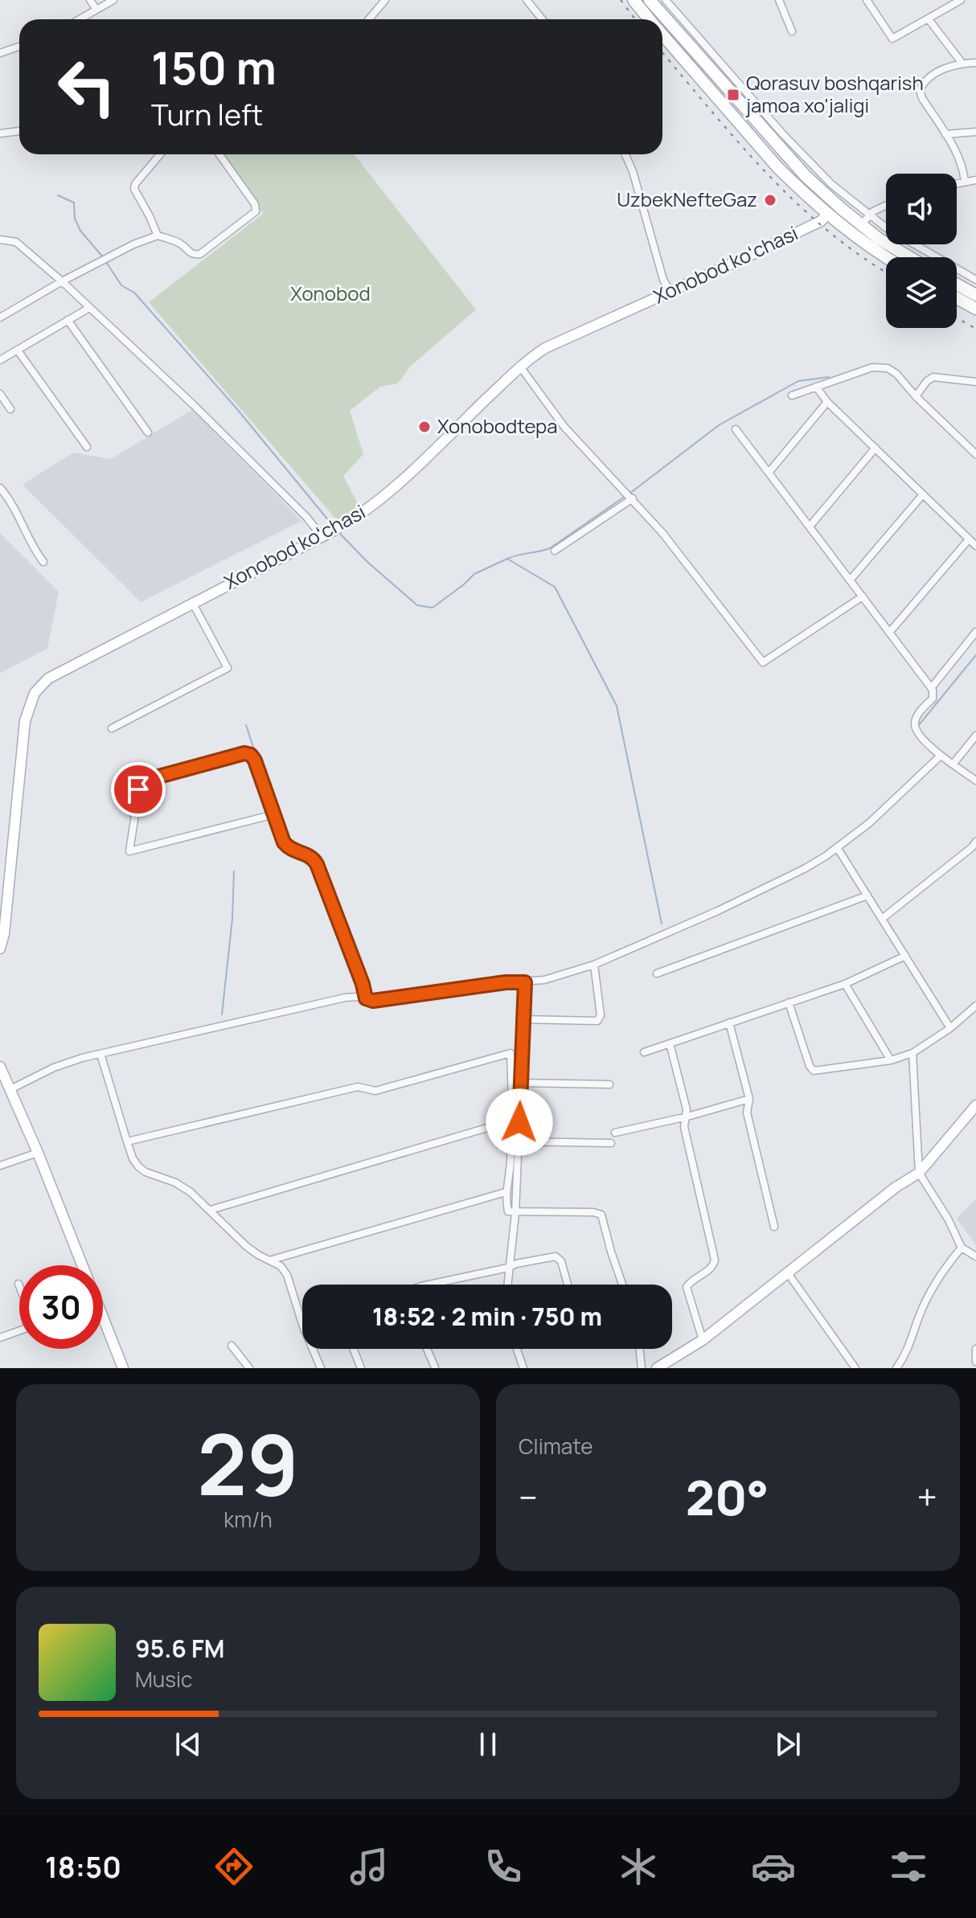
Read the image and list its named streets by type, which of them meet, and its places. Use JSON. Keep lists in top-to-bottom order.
{
  "streets": {
    "main road": ["Xonobod koʻchasi"]
  },
  "parks": ["Xonobod"],
  "places": {
    "transit": ["Qorasuv boshqarish jamoa xo'jaligi"],
    "other": ["UzbekNefteGaz", "Xonobodtepa"]
  },
  "page": {
    "turn": ["150 m", "Turn left"],
    "limit": "30",
    "trip": "18:52 · 2 min · 750 m",
    "tile": [
      ["29", "km/h"],
      "Climate"
    ],
    "heat": ["−", "20°", "+"],
    "song": ["95.6 FM", "Music"],
    "tabs": "18:50"
  }
}
